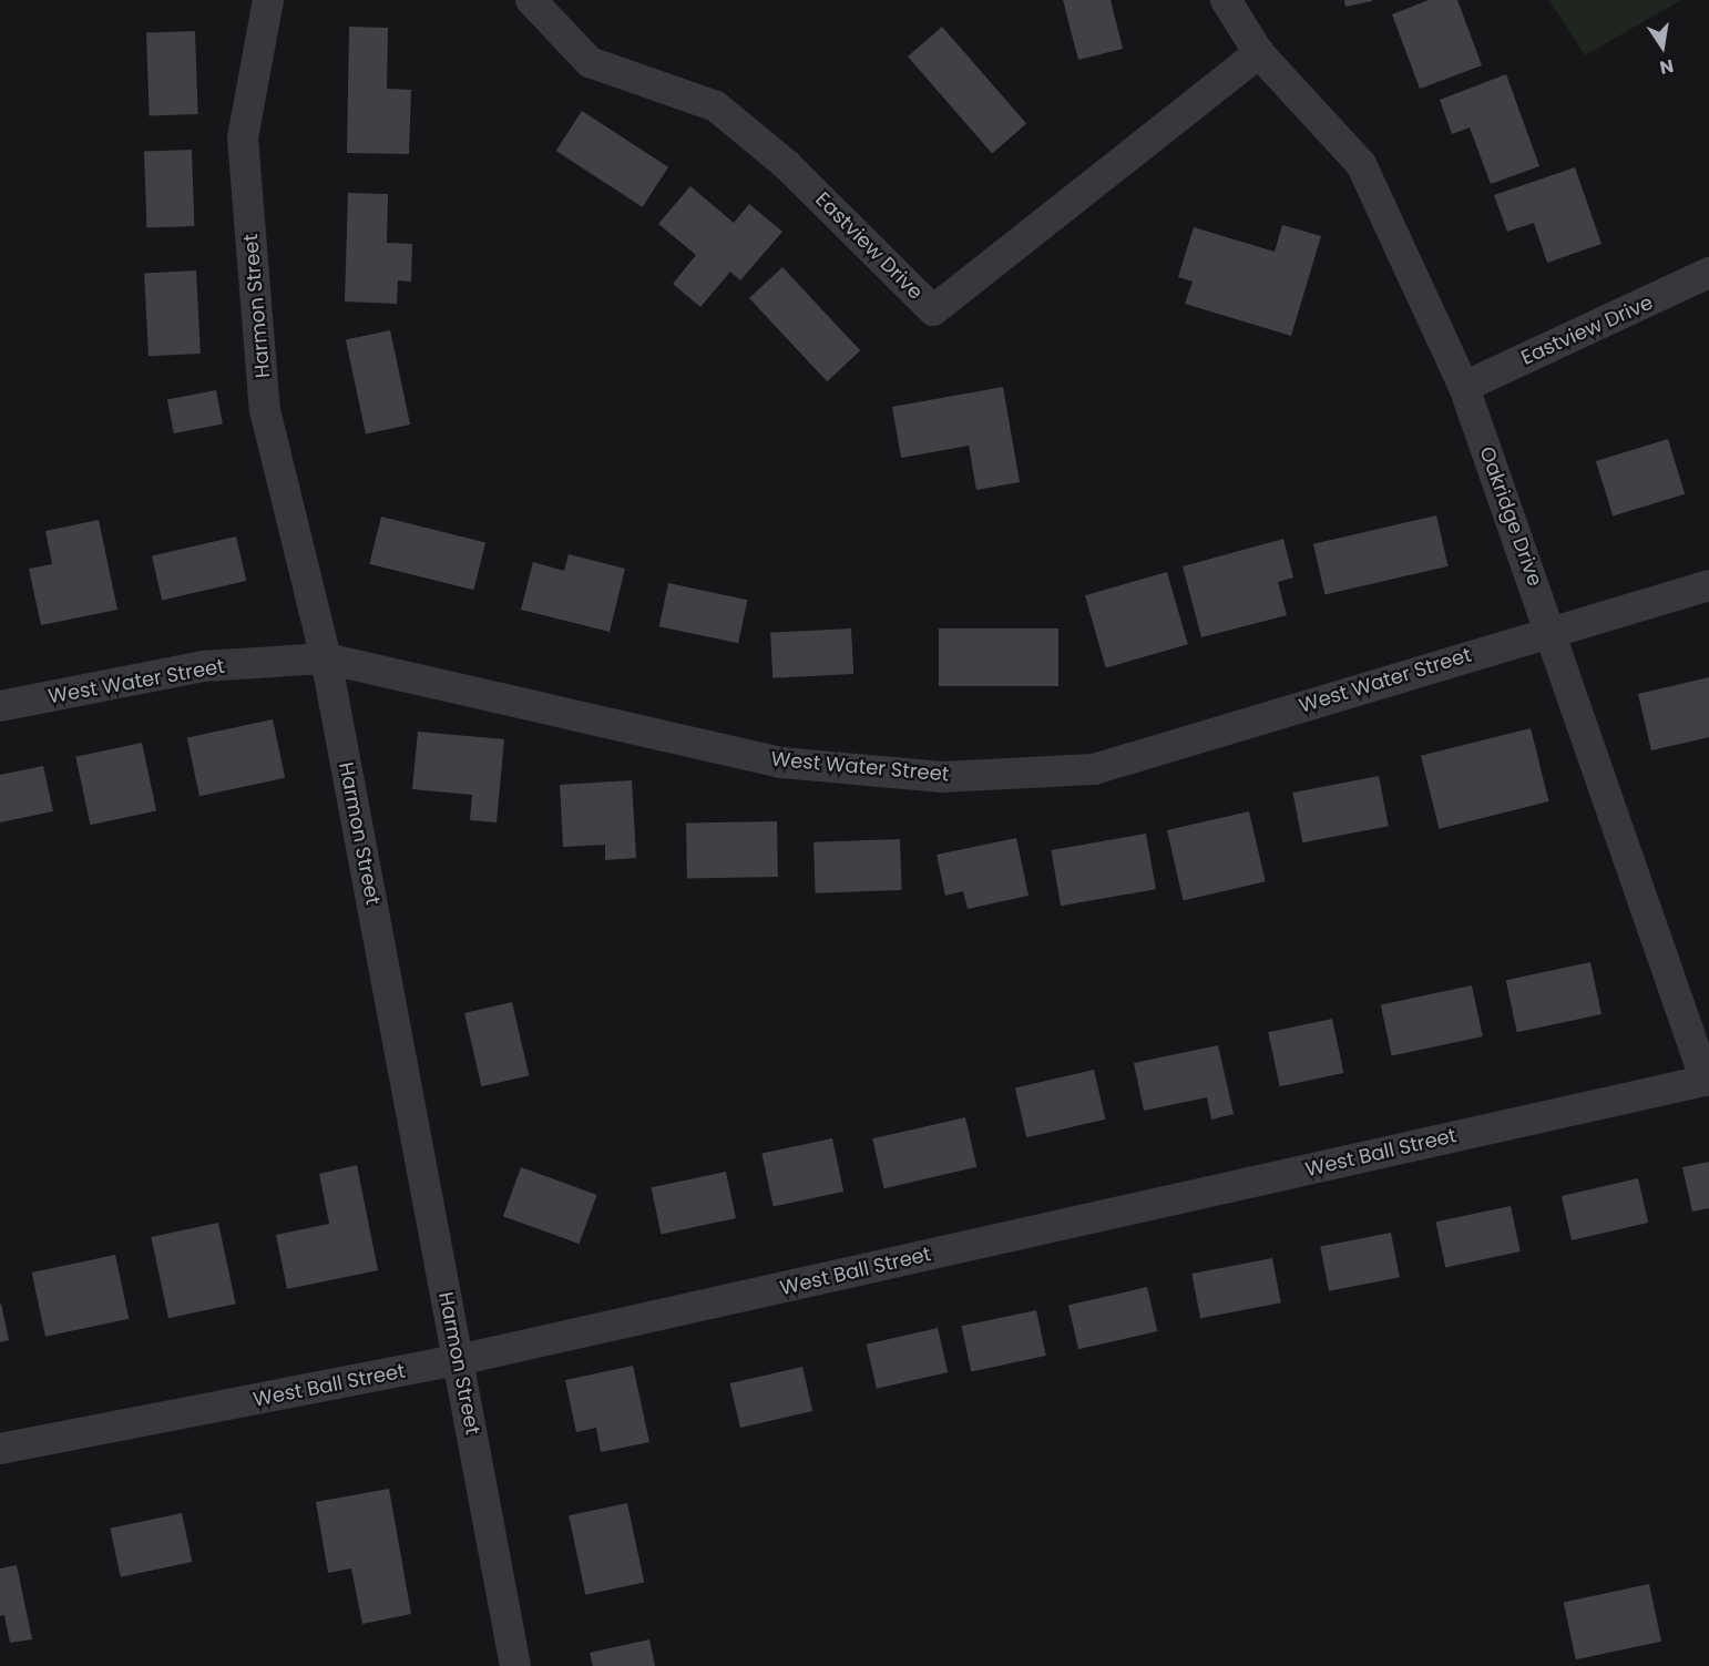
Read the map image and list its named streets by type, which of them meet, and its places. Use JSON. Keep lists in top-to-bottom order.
{
  "streets": {
    "street": [
      "Eastview Drive",
      "Harmon Street",
      "Oakridge Drive",
      "West Water Street",
      "West Ball Street"
    ]
  },
  "crossings": [
    ["Eastview Drive", "Oakridge Drive"],
    ["Harmon Street", "West Water Street"],
    ["Harmon Street", "West Ball Street"],
    ["Oakridge Drive", "West Water Street"],
    ["Oakridge Drive", "West Ball Street"]
  ],
  "north": "bottom"
}
